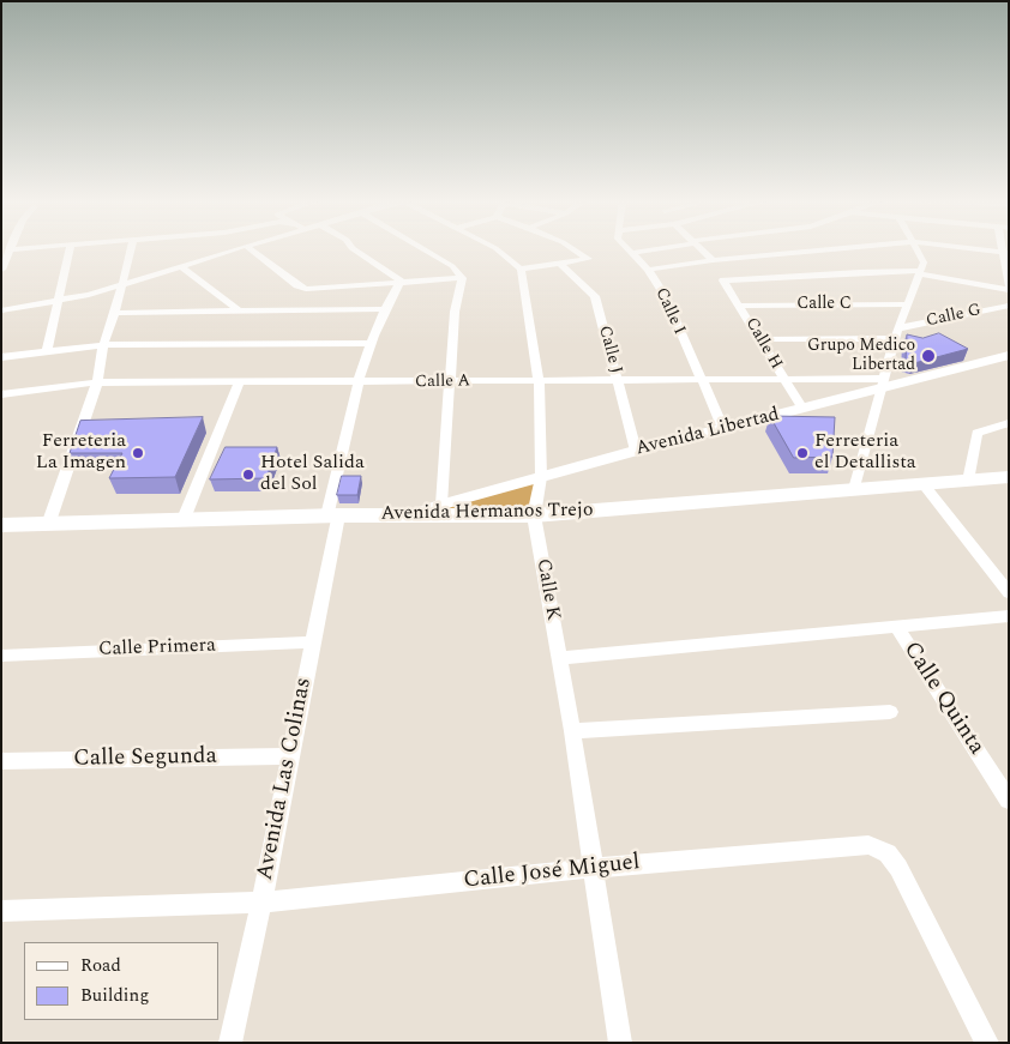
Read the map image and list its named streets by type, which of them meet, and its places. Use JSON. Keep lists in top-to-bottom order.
{
  "streets": {
    "main road": ["Avenida Hermanos Trejo"],
    "street": [
      "Calle C",
      "Calle I",
      "Calle G",
      "Calle H",
      "Calle J",
      "Calle A",
      "Avenida Libertad",
      "Calle K",
      "Calle Primera",
      "Calle Quinta",
      "Calle Segunda",
      "Avenida Las Colinas",
      "Calle José Miguel"
    ]
  },
  "crossings": [
    ["Calle C", "Calle H"],
    ["Calle I", "Calle A"],
    ["Calle I", "Avenida Libertad"],
    ["Calle G", "Calle H"],
    ["Calle H", "Calle A"],
    ["Calle H", "Avenida Libertad"],
    ["Calle J", "Calle A"],
    ["Calle J", "Avenida Libertad"],
    ["Calle A", "Avenida Libertad"],
    ["Calle A", "Calle K"],
    ["Calle A", "Avenida Las Colinas"],
    ["Avenida Libertad", "Avenida Hermanos Trejo"],
    ["Avenida Libertad", "Calle K"],
    ["Avenida Hermanos Trejo", "Calle K"],
    ["Avenida Hermanos Trejo", "Avenida Las Colinas"],
    ["Calle K", "Calle José Miguel"],
    ["Calle Primera", "Avenida Las Colinas"],
    ["Calle Segunda", "Avenida Las Colinas"],
    ["Avenida Las Colinas", "Calle José Miguel"]
  ],
  "places": [
    "Grupo Medico Libertad",
    "Ferreteria La Imagen",
    "Ferreteria el Detallista",
    "Hotel Salida del Sol"
  ],
  "legend": ["Road", "Building"]
}
